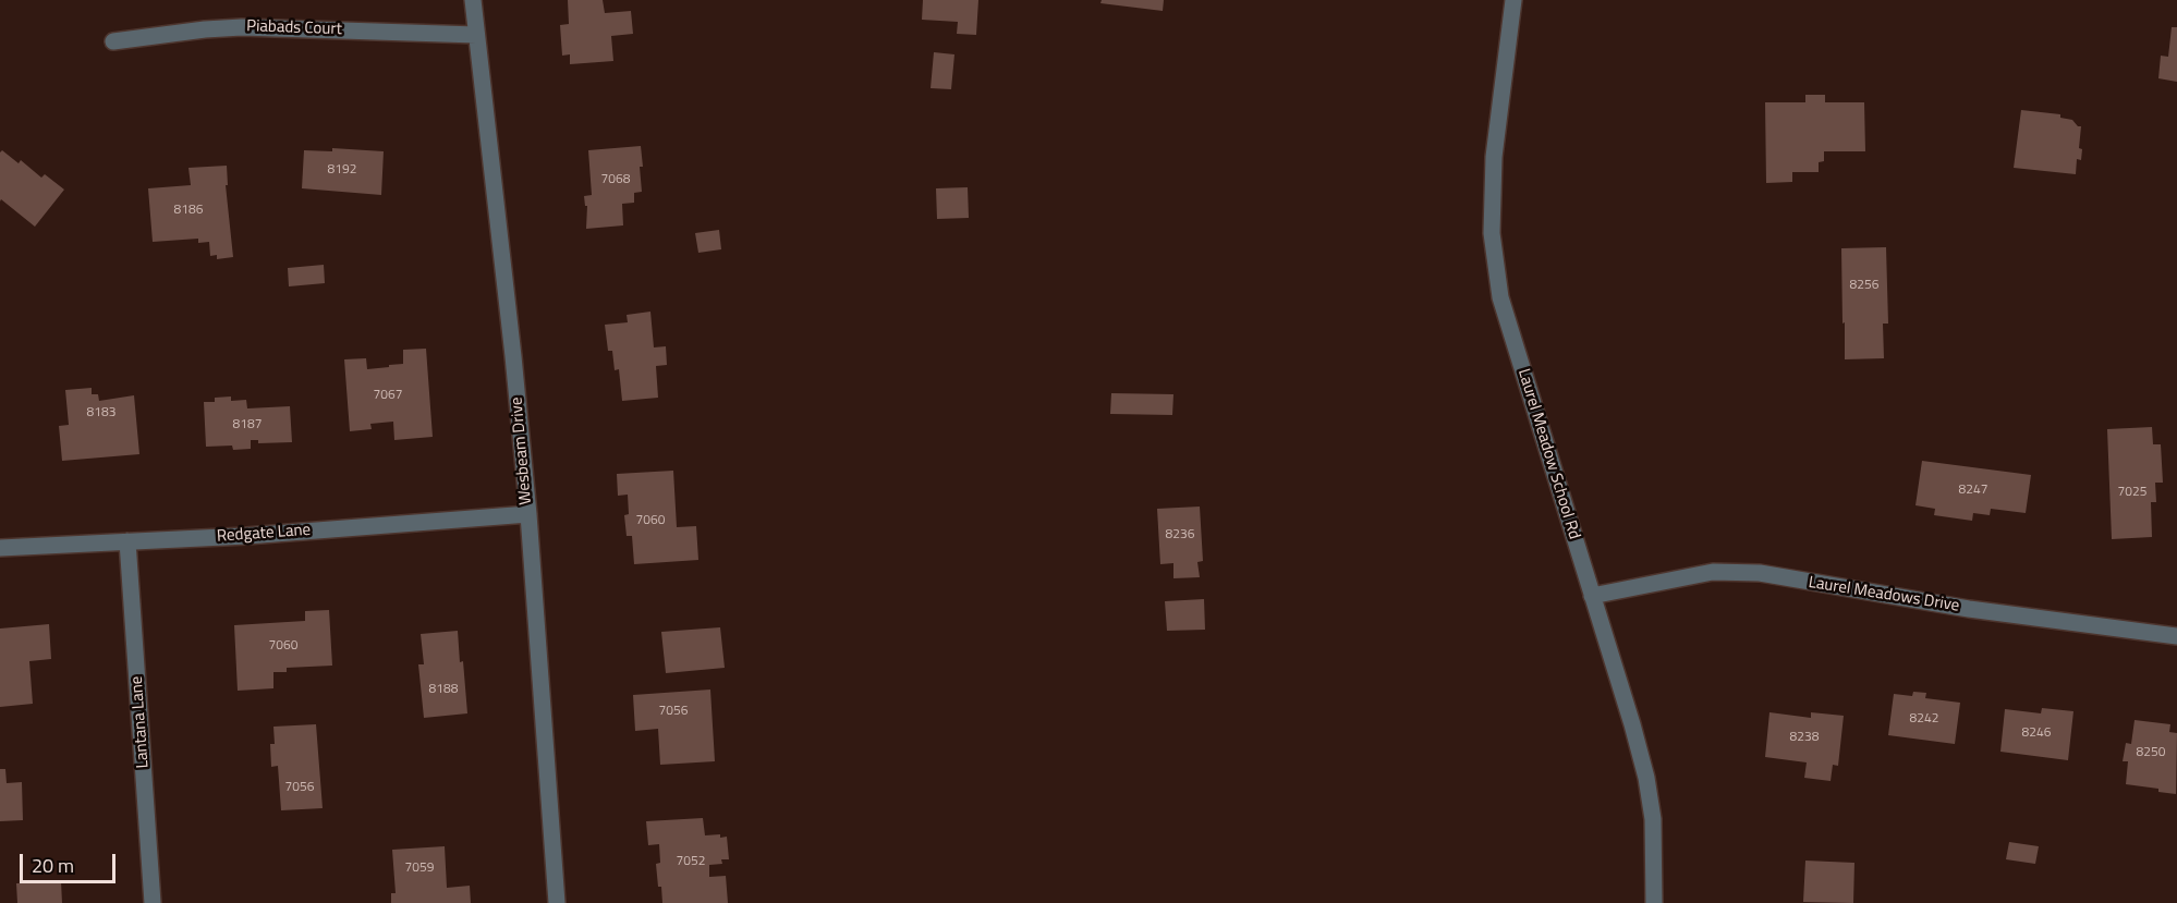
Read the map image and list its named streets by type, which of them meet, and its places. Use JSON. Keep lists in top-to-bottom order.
{
  "streets": {
    "street": [
      "Piabads Court",
      "Wesbeam Drive",
      "Laurel Meadow School Rd",
      "Redgate Lane",
      "Laurel Meadows Drive",
      "Lantana Lane"
    ]
  },
  "crossings": [
    ["Piabads Court", "Wesbeam Drive"],
    ["Wesbeam Drive", "Redgate Lane"],
    ["Laurel Meadow School Rd", "Laurel Meadows Drive"],
    ["Redgate Lane", "Lantana Lane"]
  ],
  "house_numbers": [
    "8192",
    "7068",
    "8186",
    "8256",
    "7067",
    "8183",
    "8187",
    "8247",
    "7025",
    "7060",
    "8236",
    "7060",
    "8188",
    "7056",
    "8242",
    "8246",
    "8238",
    "8250",
    "7056",
    "7052",
    "7059"
  ],
  "scale_bar": "20 m"
}
